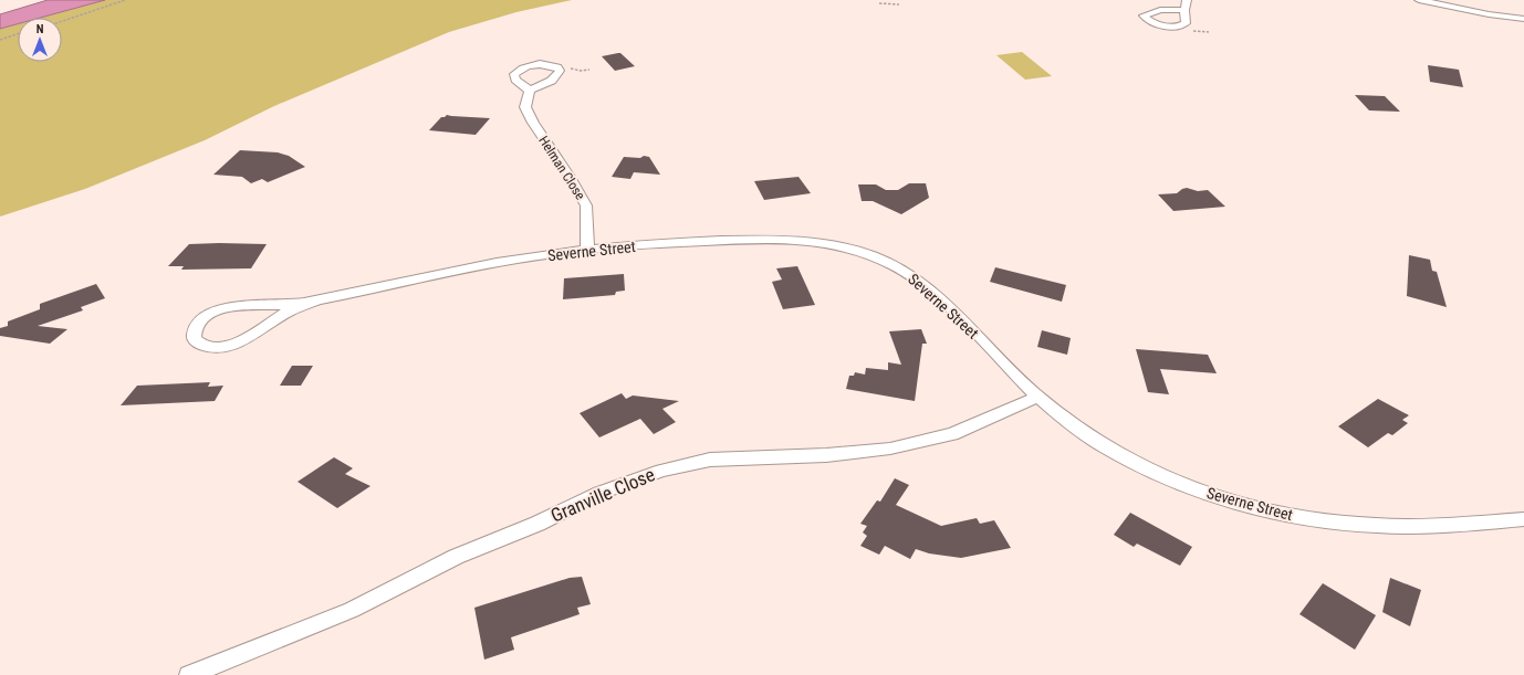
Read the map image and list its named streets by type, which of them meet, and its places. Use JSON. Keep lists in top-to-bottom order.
{
  "streets": {
    "street": ["Helman Close", "Severne Street", "Granville Close"]
  },
  "crossings": [
    ["Helman Close", "Severne Street"],
    ["Severne Street", "Granville Close"]
  ],
  "north": "top"
}
